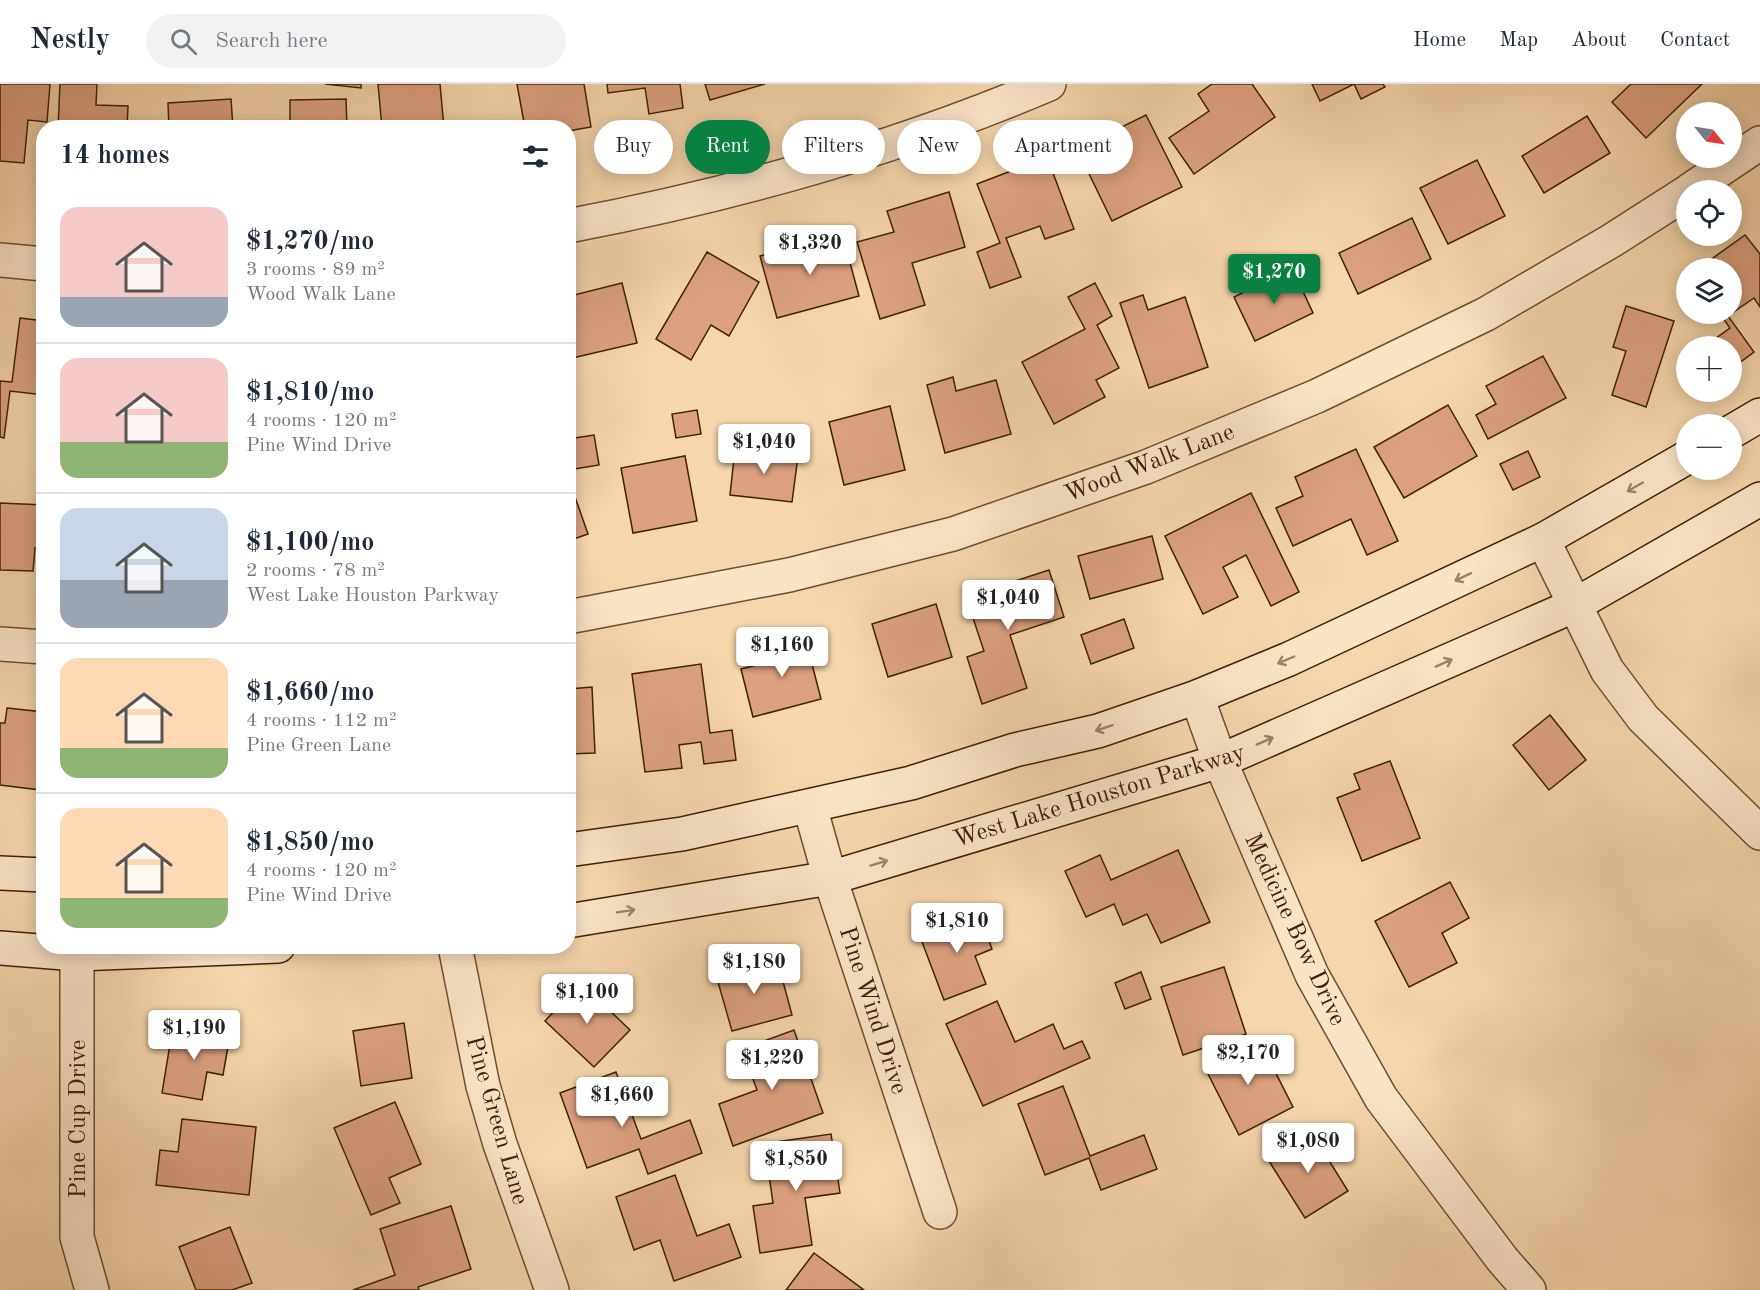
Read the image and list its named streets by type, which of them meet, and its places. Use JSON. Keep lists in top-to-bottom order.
{
  "streets": {
    "street": [
      "Wood Walk Lane",
      "West Lake Houston Parkway",
      "Medicine Bow Drive",
      "Pine Wind Drive",
      "Pine Cup Drive",
      "Pine Green Lane"
    ]
  },
  "crossings": [
    ["West Lake Houston Parkway", "Medicine Bow Drive"],
    ["West Lake Houston Parkway", "Pine Wind Drive"]
  ],
  "north": "bottom right",
  "page": {
    "header": "Nestly",
    "search": "Search here",
    "nav": [
      "Home",
      "Map",
      "About",
      "Contact"
    ],
    "map_buttons": ["+", "−"],
    "chip": [
      "Buy",
      "Rent",
      "Filters",
      "New",
      "Apartment"
    ],
    "heading": "14 homes",
    "list": [
      {
        "name": "$1,270/mo",
        "note": "3 rooms · 89 m² · Wood Walk Lane"
      },
      {
        "name": "$1,810/mo",
        "note": "4 rooms · 120 m² · Pine Wind Drive"
      },
      {
        "name": "$1,100/mo",
        "note": "2 rooms · 78 m² · West Lake Houston Parkway"
      },
      {
        "name": "$1,660/mo",
        "note": "4 rooms · 112 m² · Pine Green Lane"
      },
      {
        "name": "$1,850/mo",
        "note": "4 rooms · 120 m² · Pine Wind Drive"
      }
    ],
    "price": [
      "$1,320",
      "$1,270",
      "$1,040",
      "$1,040",
      "$1,160",
      "$1,810",
      "$1,180",
      "$1,100",
      "$1,190",
      "$2,170",
      "$1,220",
      "$1,660",
      "$1,080",
      "$1,850"
    ]
  }
}
